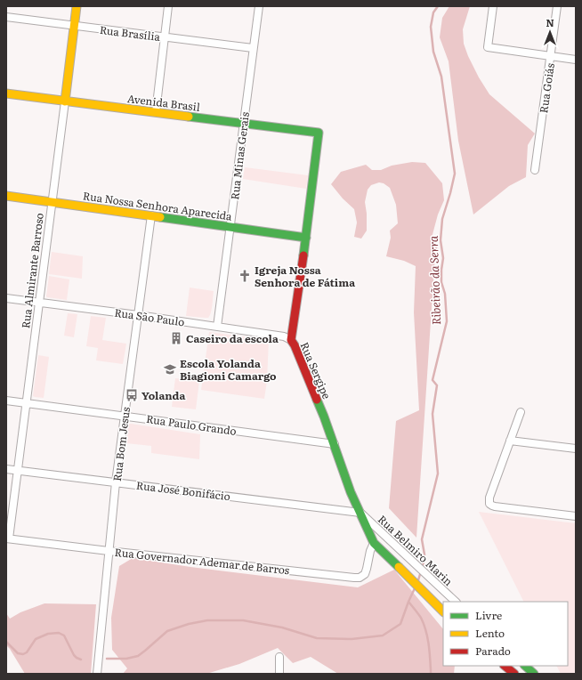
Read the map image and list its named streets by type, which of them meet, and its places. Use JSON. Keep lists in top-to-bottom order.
{
  "streets": {
    "street": [
      "Rua Brasília",
      "Rua Goiás",
      "Avenida Brasil",
      "Rua Minas Gerais",
      "Rua Nossa Senhora Aparecida",
      "Rua Almirante Barroso",
      "Rua São Paulo",
      "Rua Sergipe",
      "Rua Paulo Grando",
      "Rua Bom Jesus",
      "Rua José Bonifácio",
      "Rua Belmiro Marin",
      "Rua Governador Ademar de Barros"
    ]
  },
  "crossings": [
    ["Rua Brasília", "Rua Minas Gerais"],
    ["Rua Brasília", "Rua Almirante Barroso"],
    ["Avenida Brasil", "Rua Minas Gerais"],
    ["Avenida Brasil", "Rua Almirante Barroso"],
    ["Avenida Brasil", "Rua Sergipe"],
    ["Rua Minas Gerais", "Rua Nossa Senhora Aparecida"],
    ["Rua Minas Gerais", "Rua São Paulo"],
    ["Rua Nossa Senhora Aparecida", "Rua Almirante Barroso"],
    ["Rua Nossa Senhora Aparecida", "Rua Sergipe"],
    ["Rua Nossa Senhora Aparecida", "Rua Bom Jesus"],
    ["Rua Almirante Barroso", "Rua São Paulo"],
    ["Rua Almirante Barroso", "Rua Paulo Grando"],
    ["Rua Almirante Barroso", "Rua José Bonifácio"],
    ["Rua Almirante Barroso", "Rua Governador Ademar de Barros"],
    ["Rua São Paulo", "Rua Sergipe"],
    ["Rua São Paulo", "Rua Bom Jesus"],
    ["Rua Sergipe", "Rua Paulo Grando"],
    ["Rua Sergipe", "Rua José Bonifácio"],
    ["Rua Sergipe", "Rua Belmiro Marin"],
    ["Rua Sergipe", "Rua Governador Ademar de Barros"],
    ["Rua Paulo Grando", "Rua Bom Jesus"],
    ["Rua Bom Jesus", "Rua José Bonifácio"],
    ["Rua Bom Jesus", "Rua Governador Ademar de Barros"],
    ["Rua José Bonifácio", "Rua Belmiro Marin"]
  ],
  "water": ["Ribeirão da Serra"],
  "places": {
    "church": ["Igreja Nossa Senhora de Fátima"],
    "building": ["Caseiro da escola"],
    "school or university": ["Escola Yolanda Biagioni Camargo"],
    "bus stop": ["Yolanda"]
  },
  "legend": ["Livre", "Lento", "Parado"],
  "north": "top"
}
